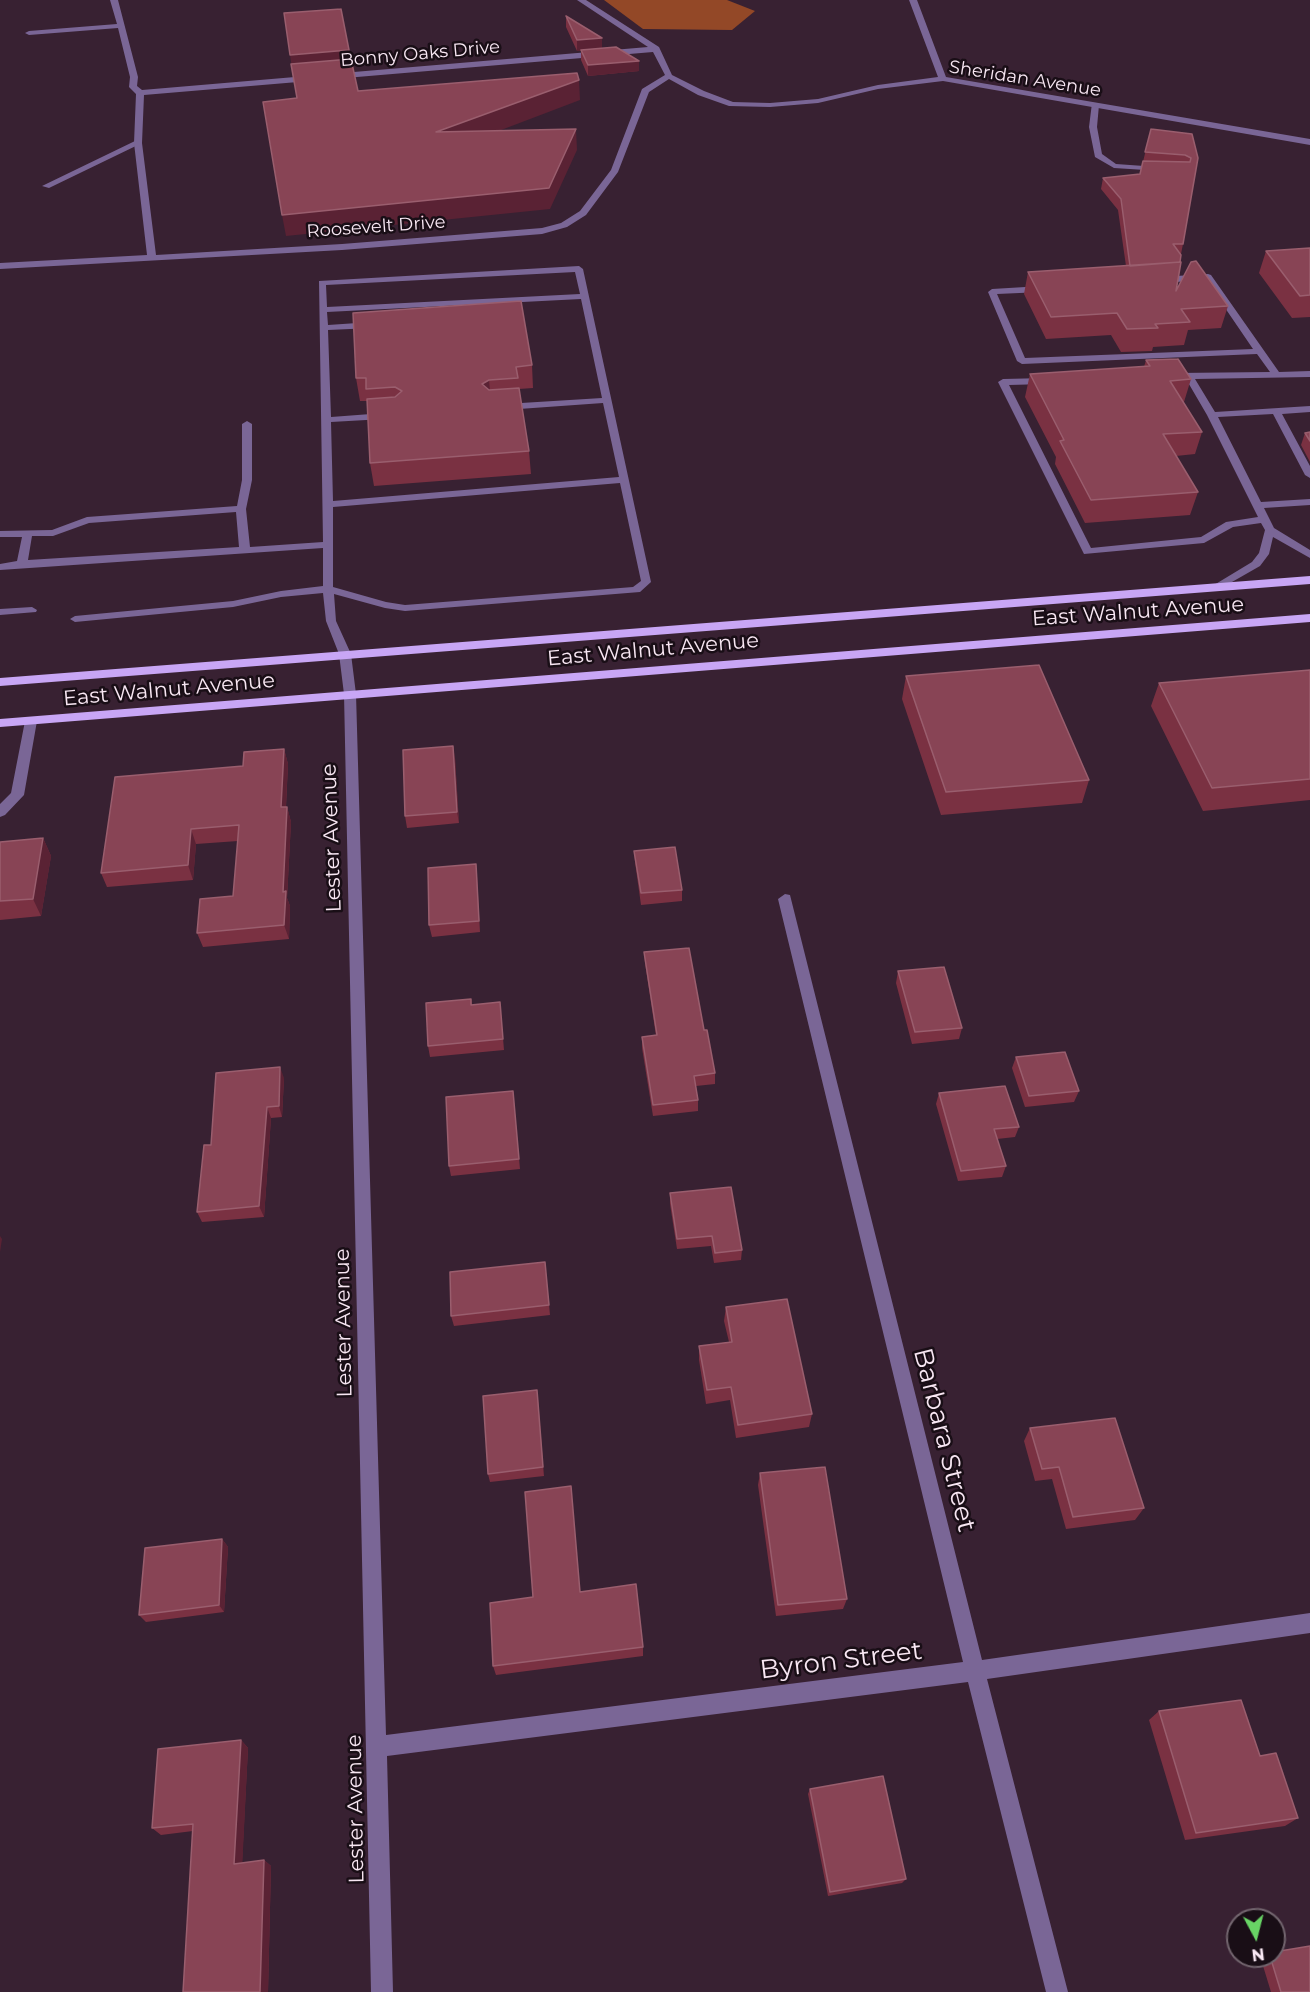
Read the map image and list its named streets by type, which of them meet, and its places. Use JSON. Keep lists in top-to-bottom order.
{
  "streets": {
    "main road": ["East Walnut Avenue"],
    "street": [
      "Bonny Oaks Drive",
      "Sheridan Avenue",
      "Roosevelt Drive",
      "Lester Avenue",
      "Barbara Street",
      "Byron Street"
    ]
  },
  "crossings": [
    ["Sheridan Avenue", "Roosevelt Drive"],
    ["East Walnut Avenue", "Lester Avenue"],
    ["Lester Avenue", "Byron Street"],
    ["Barbara Street", "Byron Street"]
  ],
  "north": "bottom"
}
